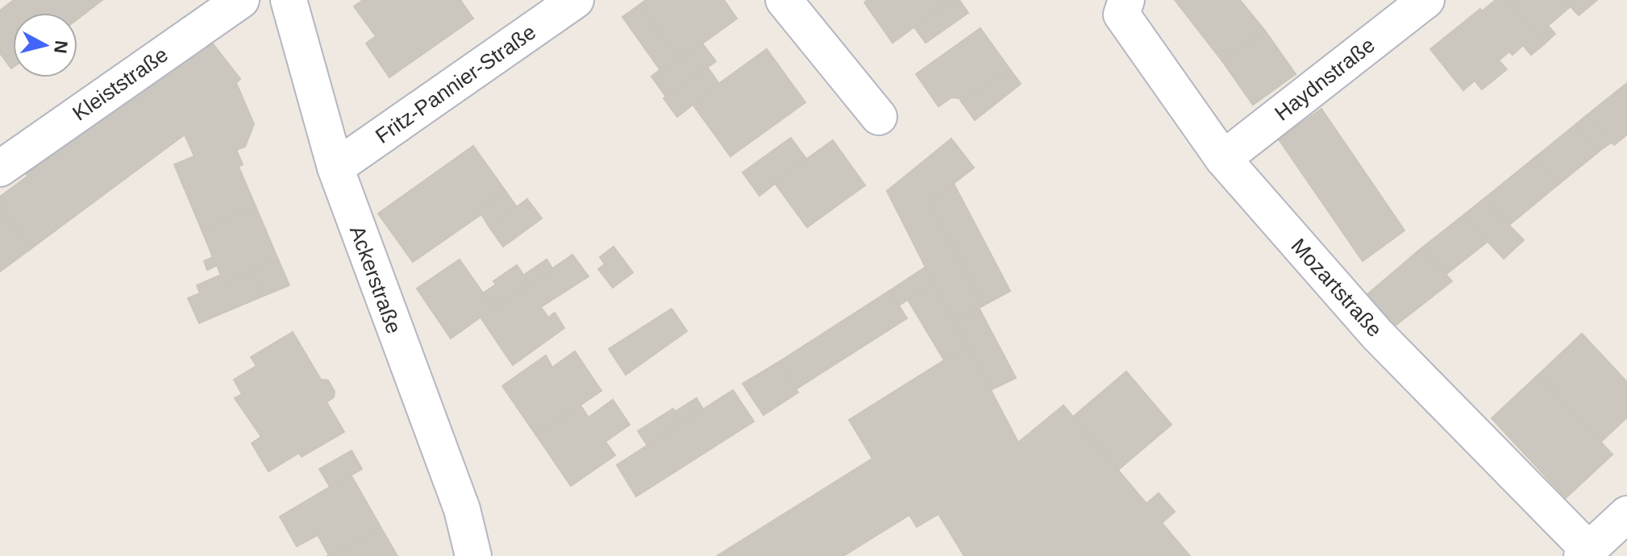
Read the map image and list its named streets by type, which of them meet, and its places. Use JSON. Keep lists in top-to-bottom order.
{
  "streets": {
    "street": [
      "Haydnstraße",
      "Kleiststraße",
      "Fritz-Pannier-Straße",
      "Ackerstraße",
      "Mozartstraße"
    ]
  },
  "crossings": [
    ["Haydnstraße", "Mozartstraße"],
    ["Fritz-Pannier-Straße", "Ackerstraße"]
  ],
  "north": "right"
}
